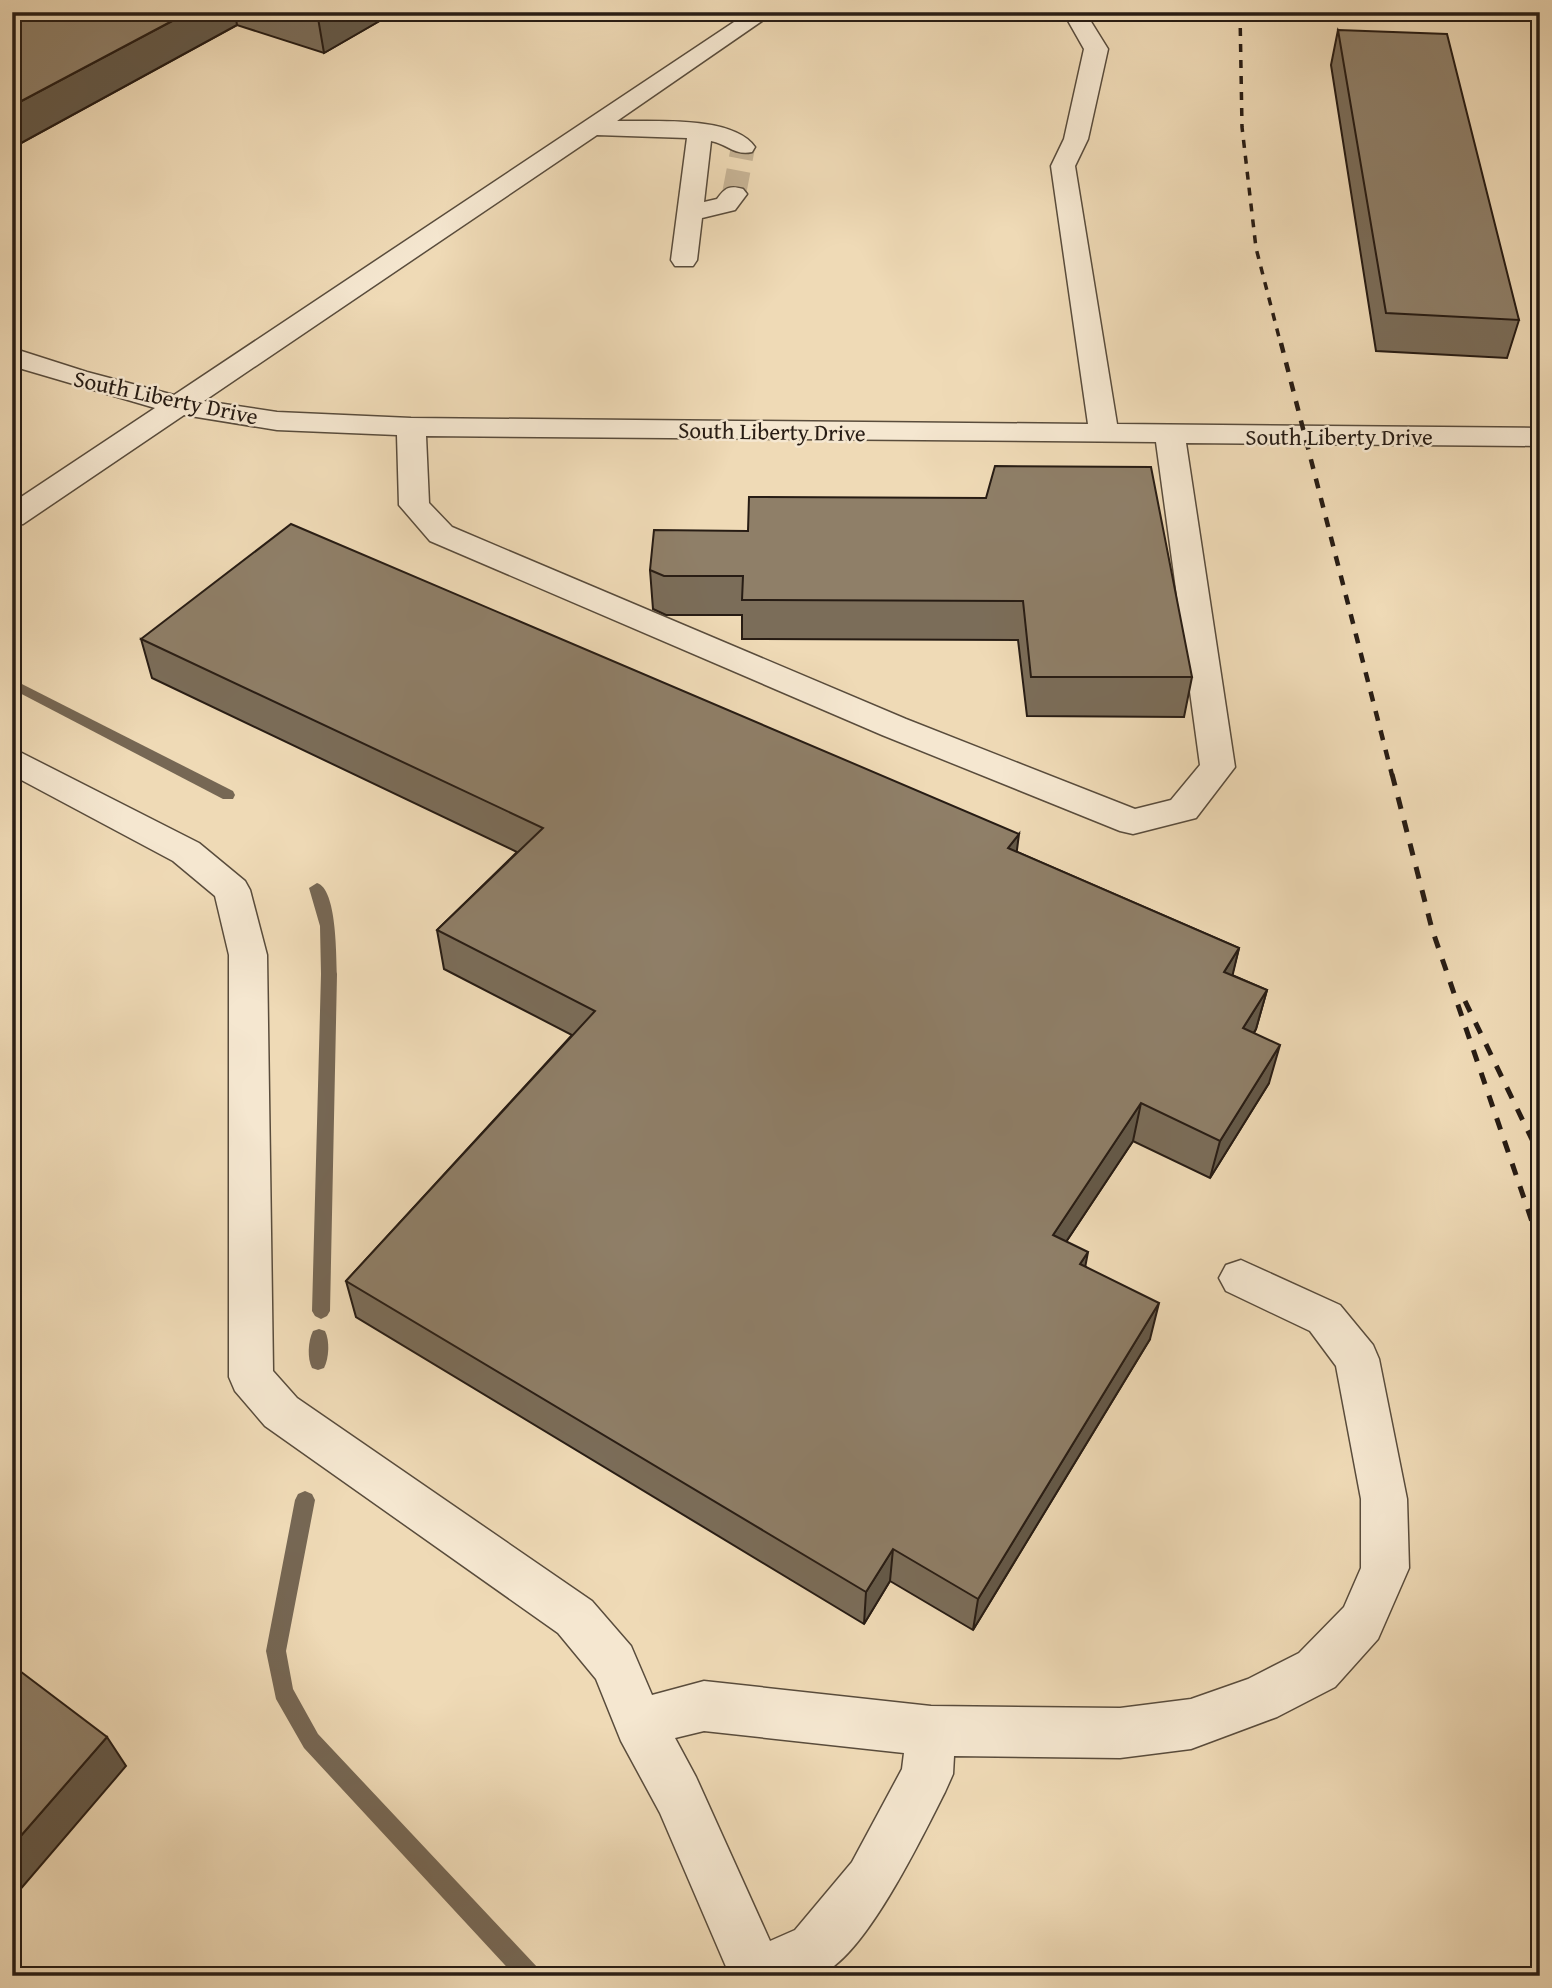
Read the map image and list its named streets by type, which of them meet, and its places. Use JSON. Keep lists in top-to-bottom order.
{
  "streets": {
    "street": ["South Liberty Drive"]
  }
}
